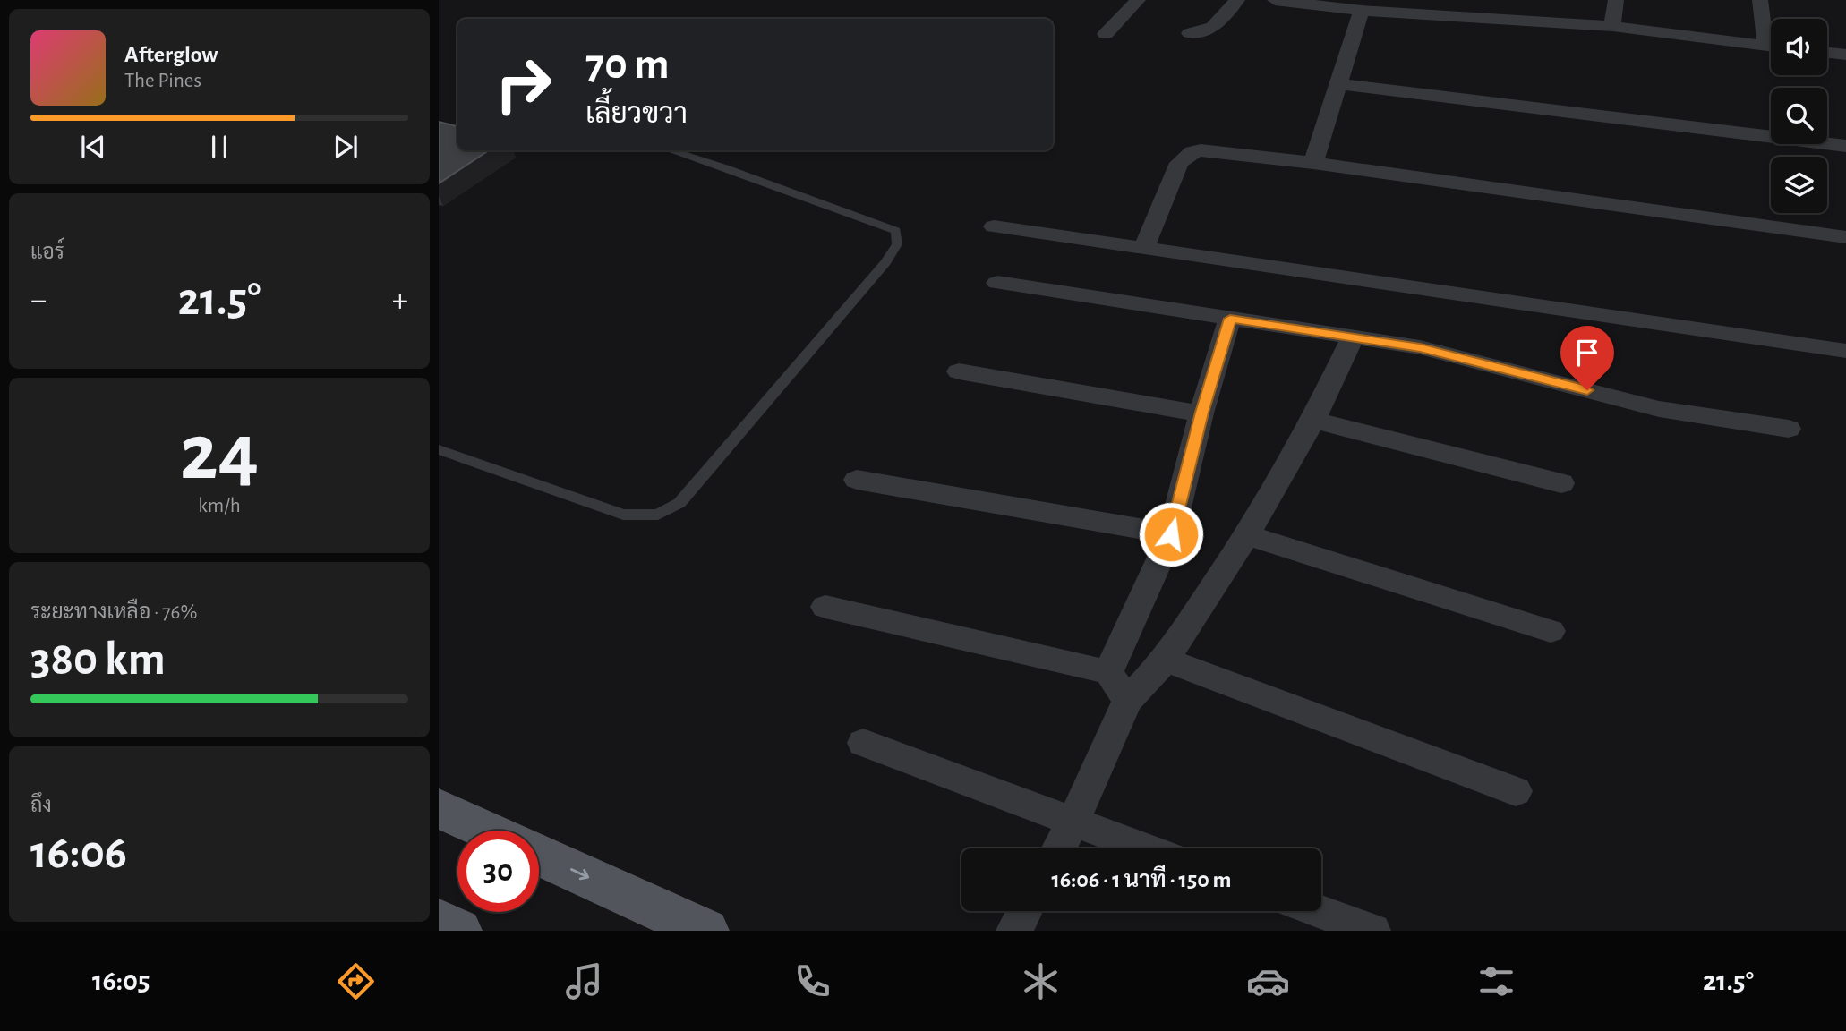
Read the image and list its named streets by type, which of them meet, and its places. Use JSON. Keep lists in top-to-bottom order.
{
  "page": {
    "turn": ["70 m", "เลี้ยวขวา"],
    "song": ["Afterglow", "The Pines"],
    "tile": [
      "แอร์",
      ["24", "km/h"],
      ["ระยะทางเหลือ · 76%", "380 km"],
      ["ถึง", "16:06"]
    ],
    "heat": ["−", "21.5°", "+"],
    "limit": "30",
    "trip": "16:06 · 1 นาที · 150 m",
    "tabs": ["16:05", "21.5°"]
  }
}
